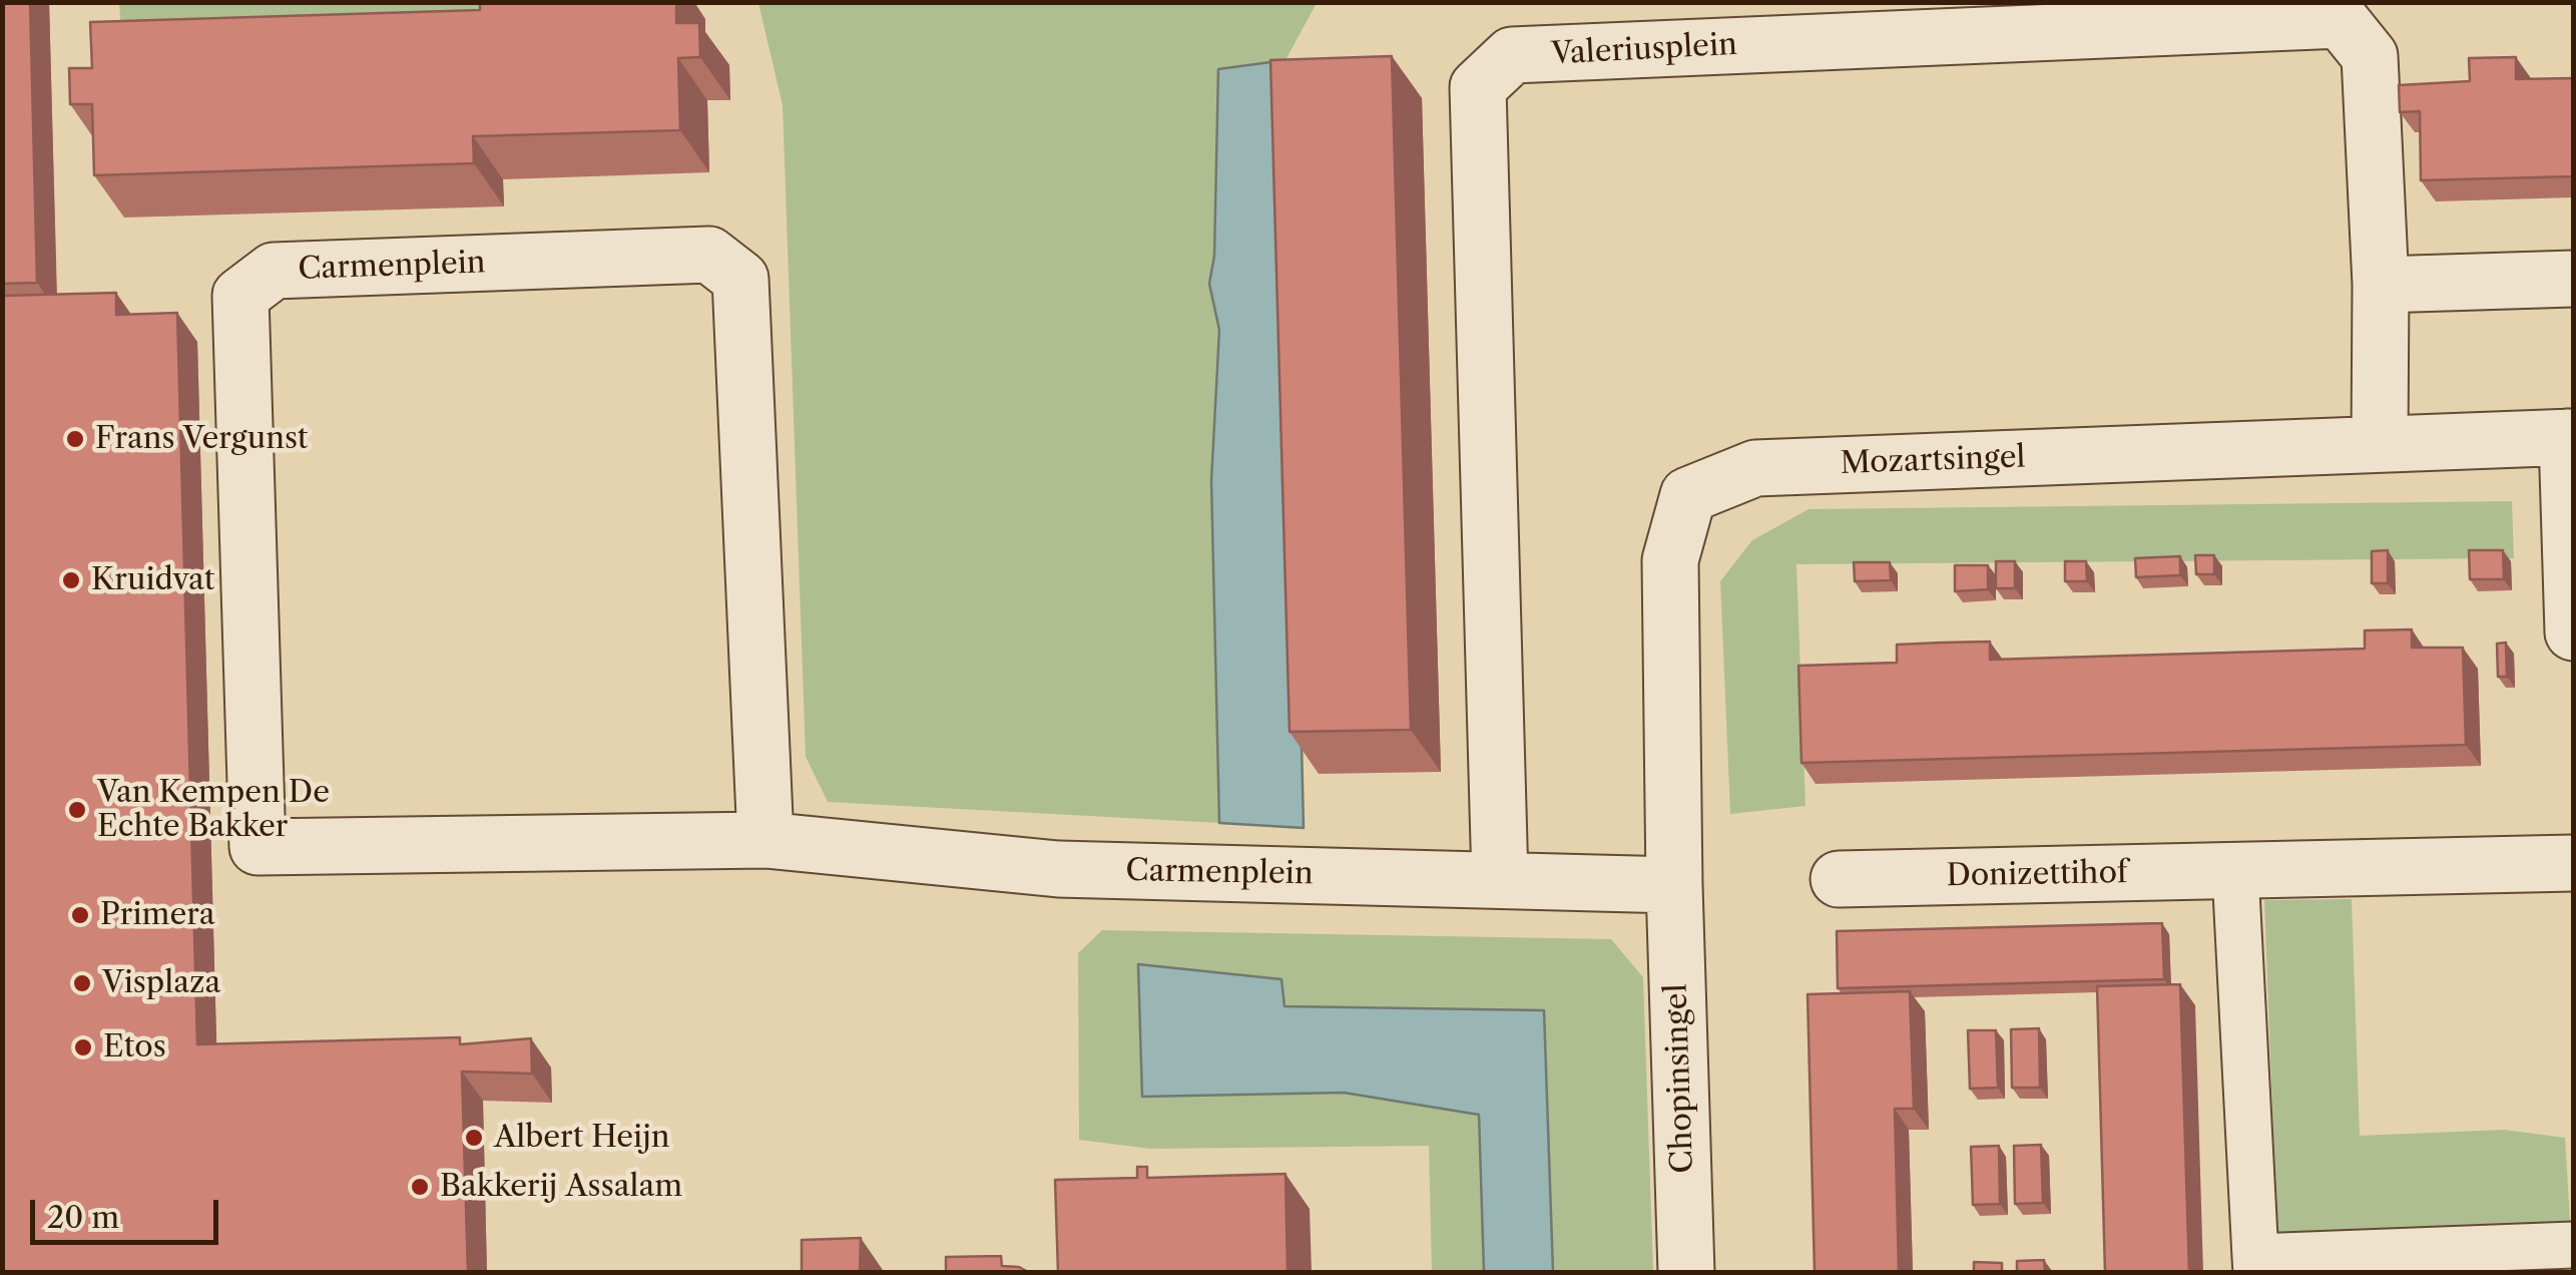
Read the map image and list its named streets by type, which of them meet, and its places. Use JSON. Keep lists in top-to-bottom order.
{
  "streets": {
    "street": [
      "Valeriusplein",
      "Carmenplein",
      "Mozartsingel",
      "Donizettihof",
      "Chopinsingel"
    ]
  },
  "crossings": [
    ["Valeriusplein", "Carmenplein"],
    ["Valeriusplein", "Mozartsingel"],
    ["Carmenplein", "Mozartsingel"],
    ["Carmenplein", "Chopinsingel"],
    ["Mozartsingel", "Chopinsingel"]
  ],
  "places": [
    "Frans Vergunst",
    "Kruidvat",
    "Van Kempen De Echte Bakker",
    "Primera",
    "Visplaza",
    "Etos",
    "Albert Heijn",
    "Bakkerij Assalam"
  ],
  "scale_bar": "20 m"
}
